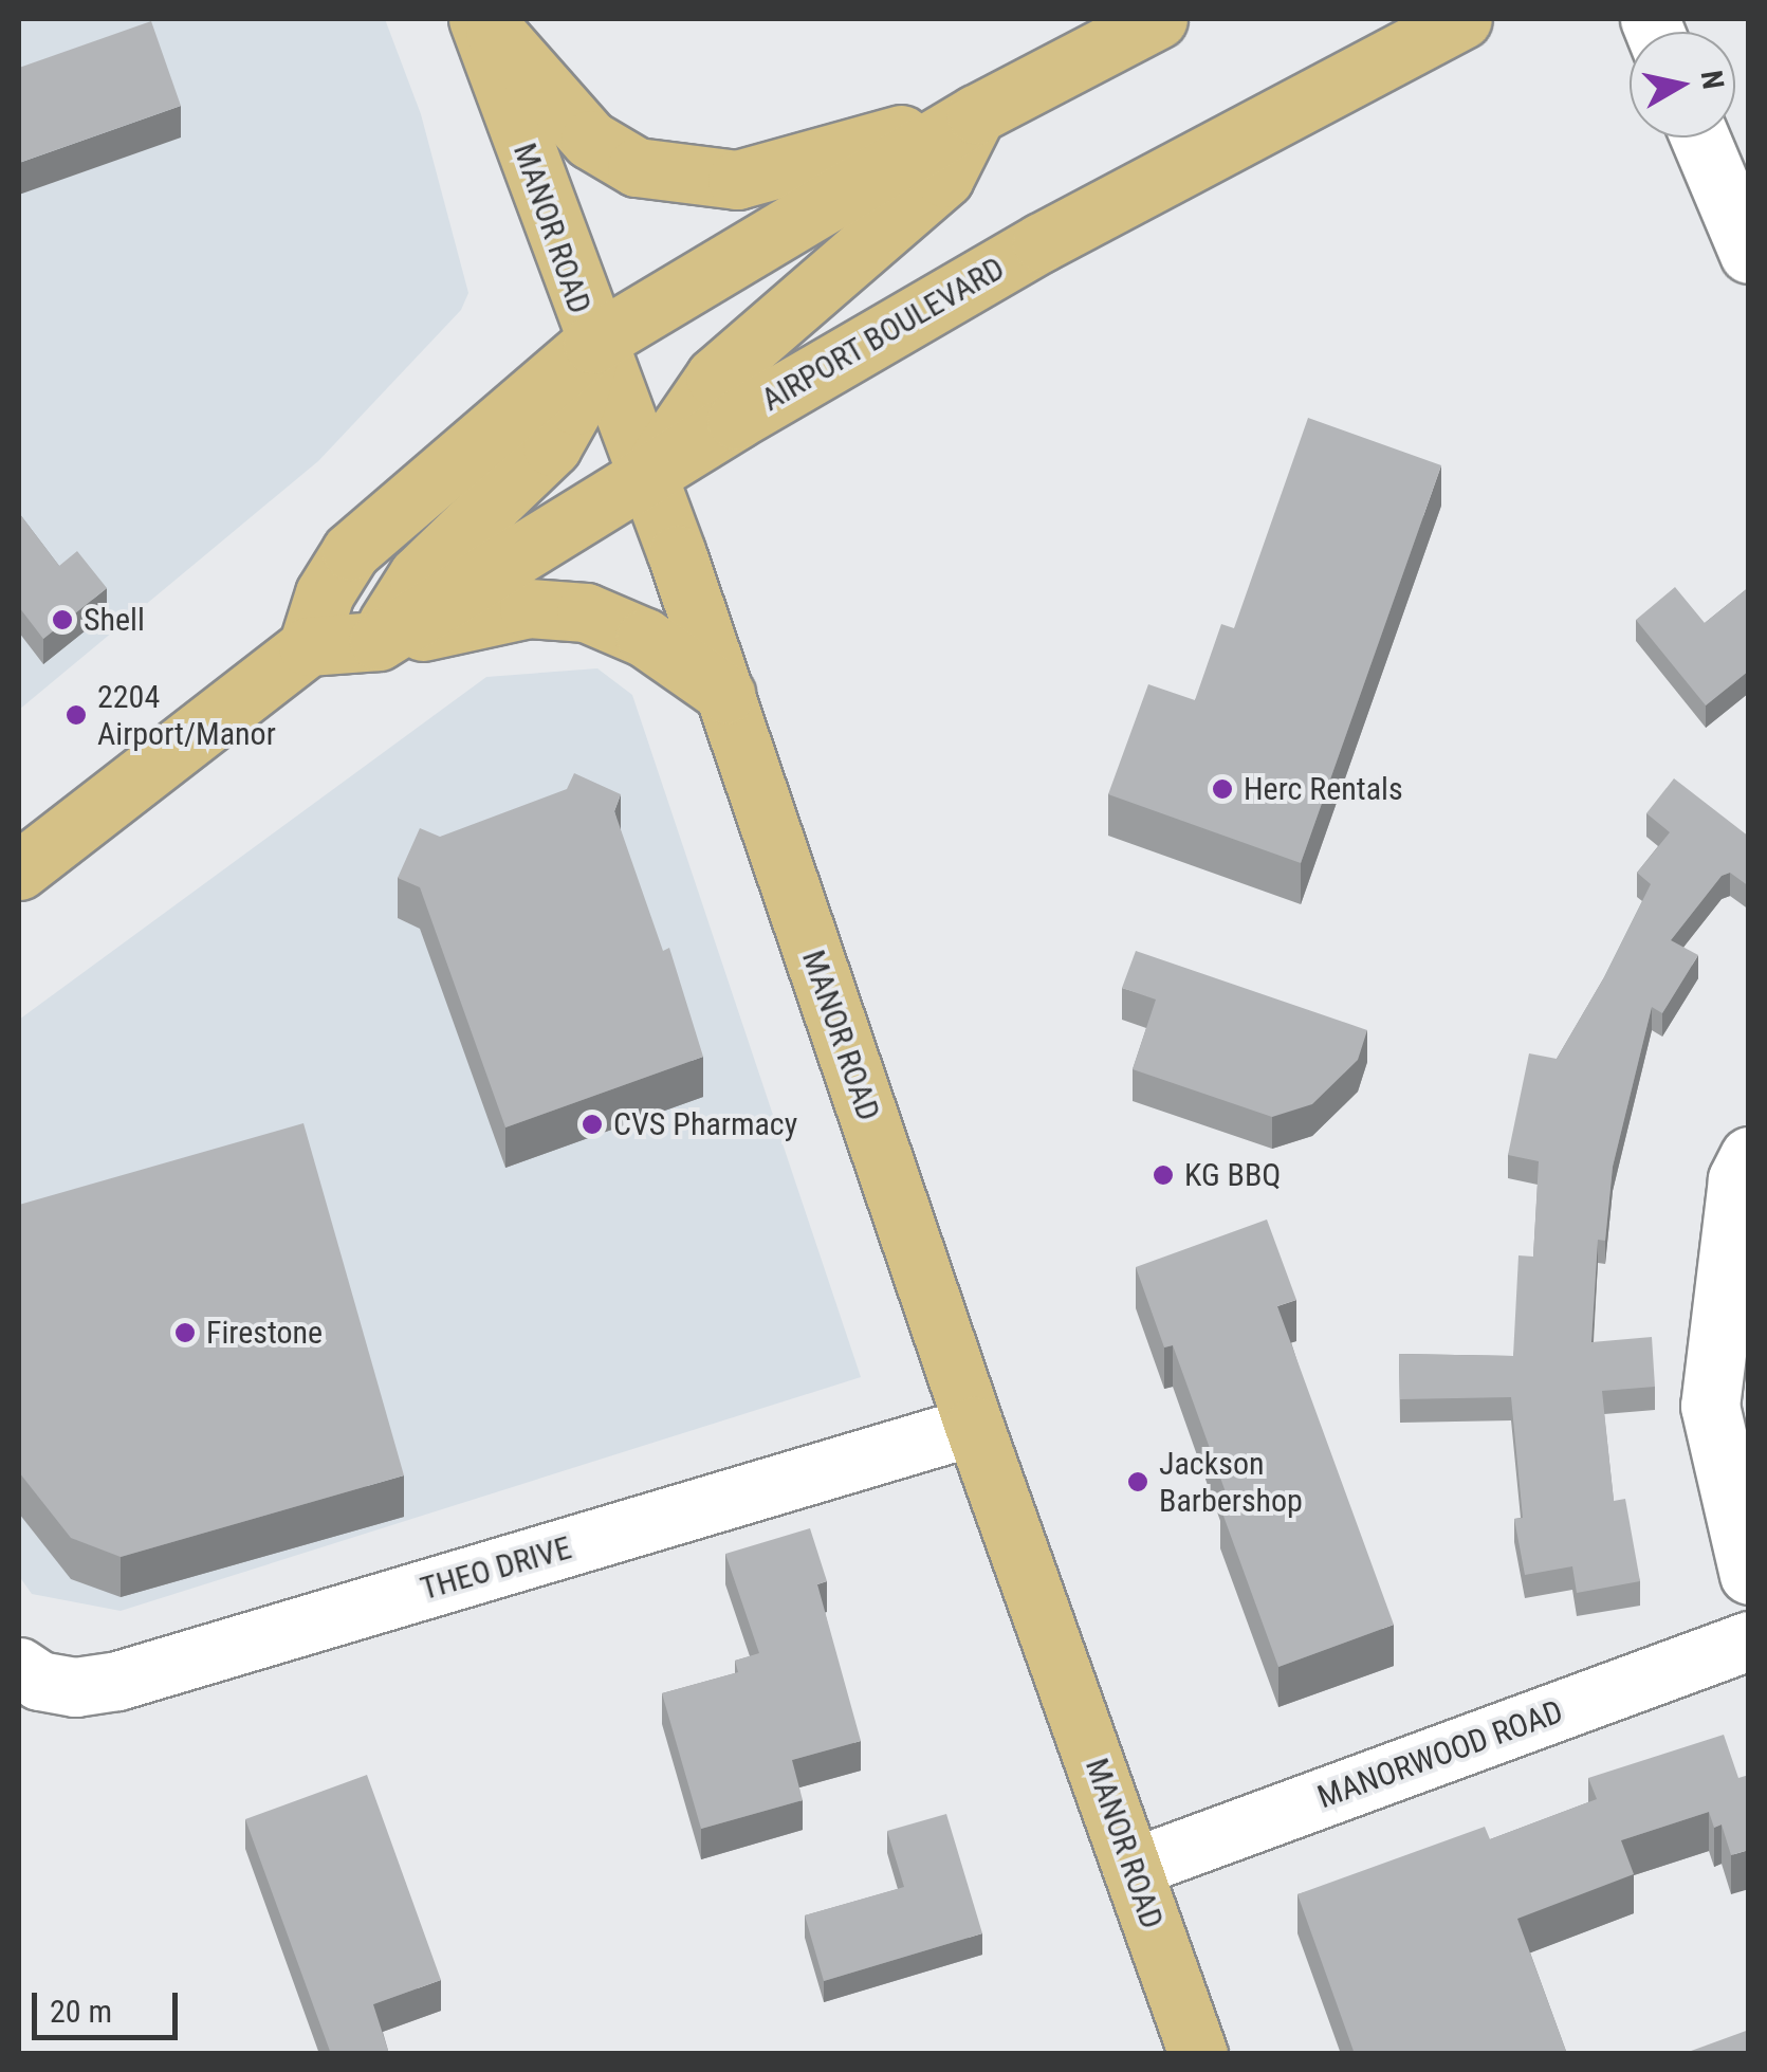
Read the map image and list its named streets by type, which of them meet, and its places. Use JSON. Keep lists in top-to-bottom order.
{
  "streets": {
    "main road": ["MANOR ROAD", "AIRPORT BOULEVARD"],
    "street": ["THEO DRIVE", "MANORWOOD ROAD"]
  },
  "crossings": [
    ["MANOR ROAD", "AIRPORT BOULEVARD"],
    ["MANOR ROAD", "THEO DRIVE"],
    ["MANOR ROAD", "MANORWOOD ROAD"]
  ],
  "places": [
    "Shell",
    "2204 Airport/Manor",
    "Herc Rentals",
    "CVS Pharmacy",
    "KG BBQ",
    "Firestone",
    "Jackson Barbershop"
  ],
  "scale_bar": "20 m",
  "north": "right"
}
